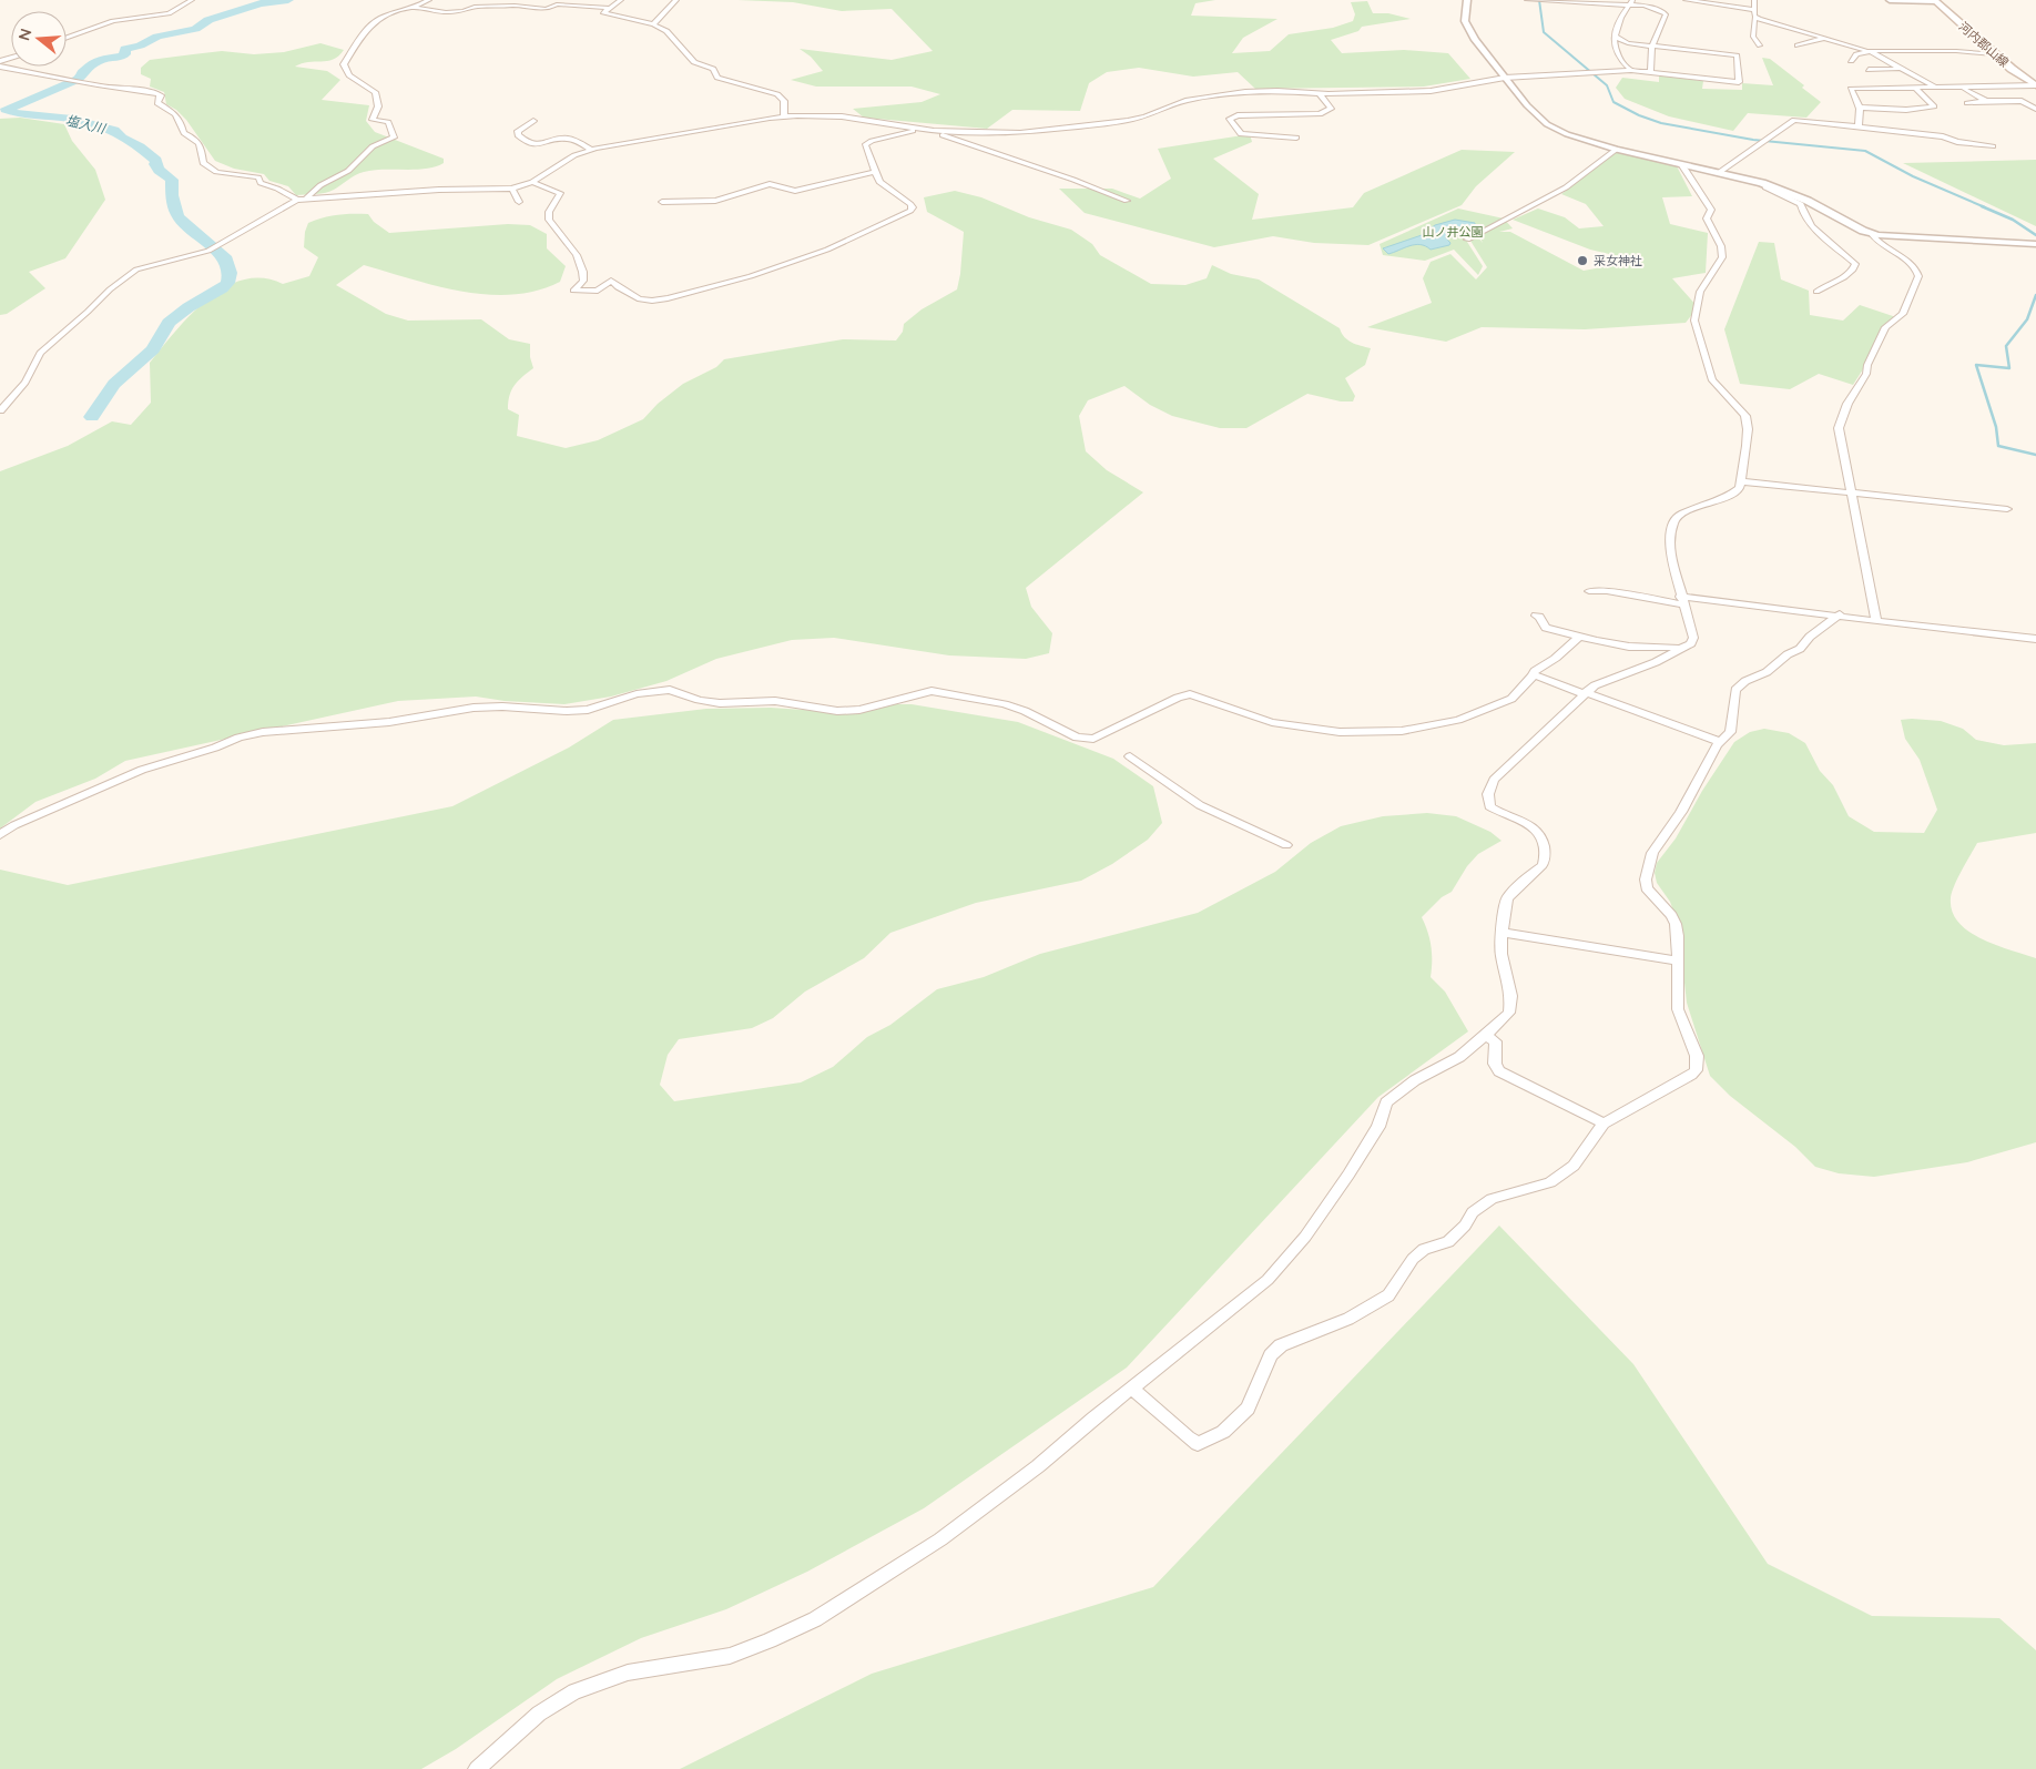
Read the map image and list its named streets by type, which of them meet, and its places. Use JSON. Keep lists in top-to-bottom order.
{
  "streets": {
    "main road": ["河内郡山線"]
  },
  "water": ["塩入川"],
  "parks": ["山ノ井公園"],
  "places": ["采女神社"],
  "north": "left"
}
